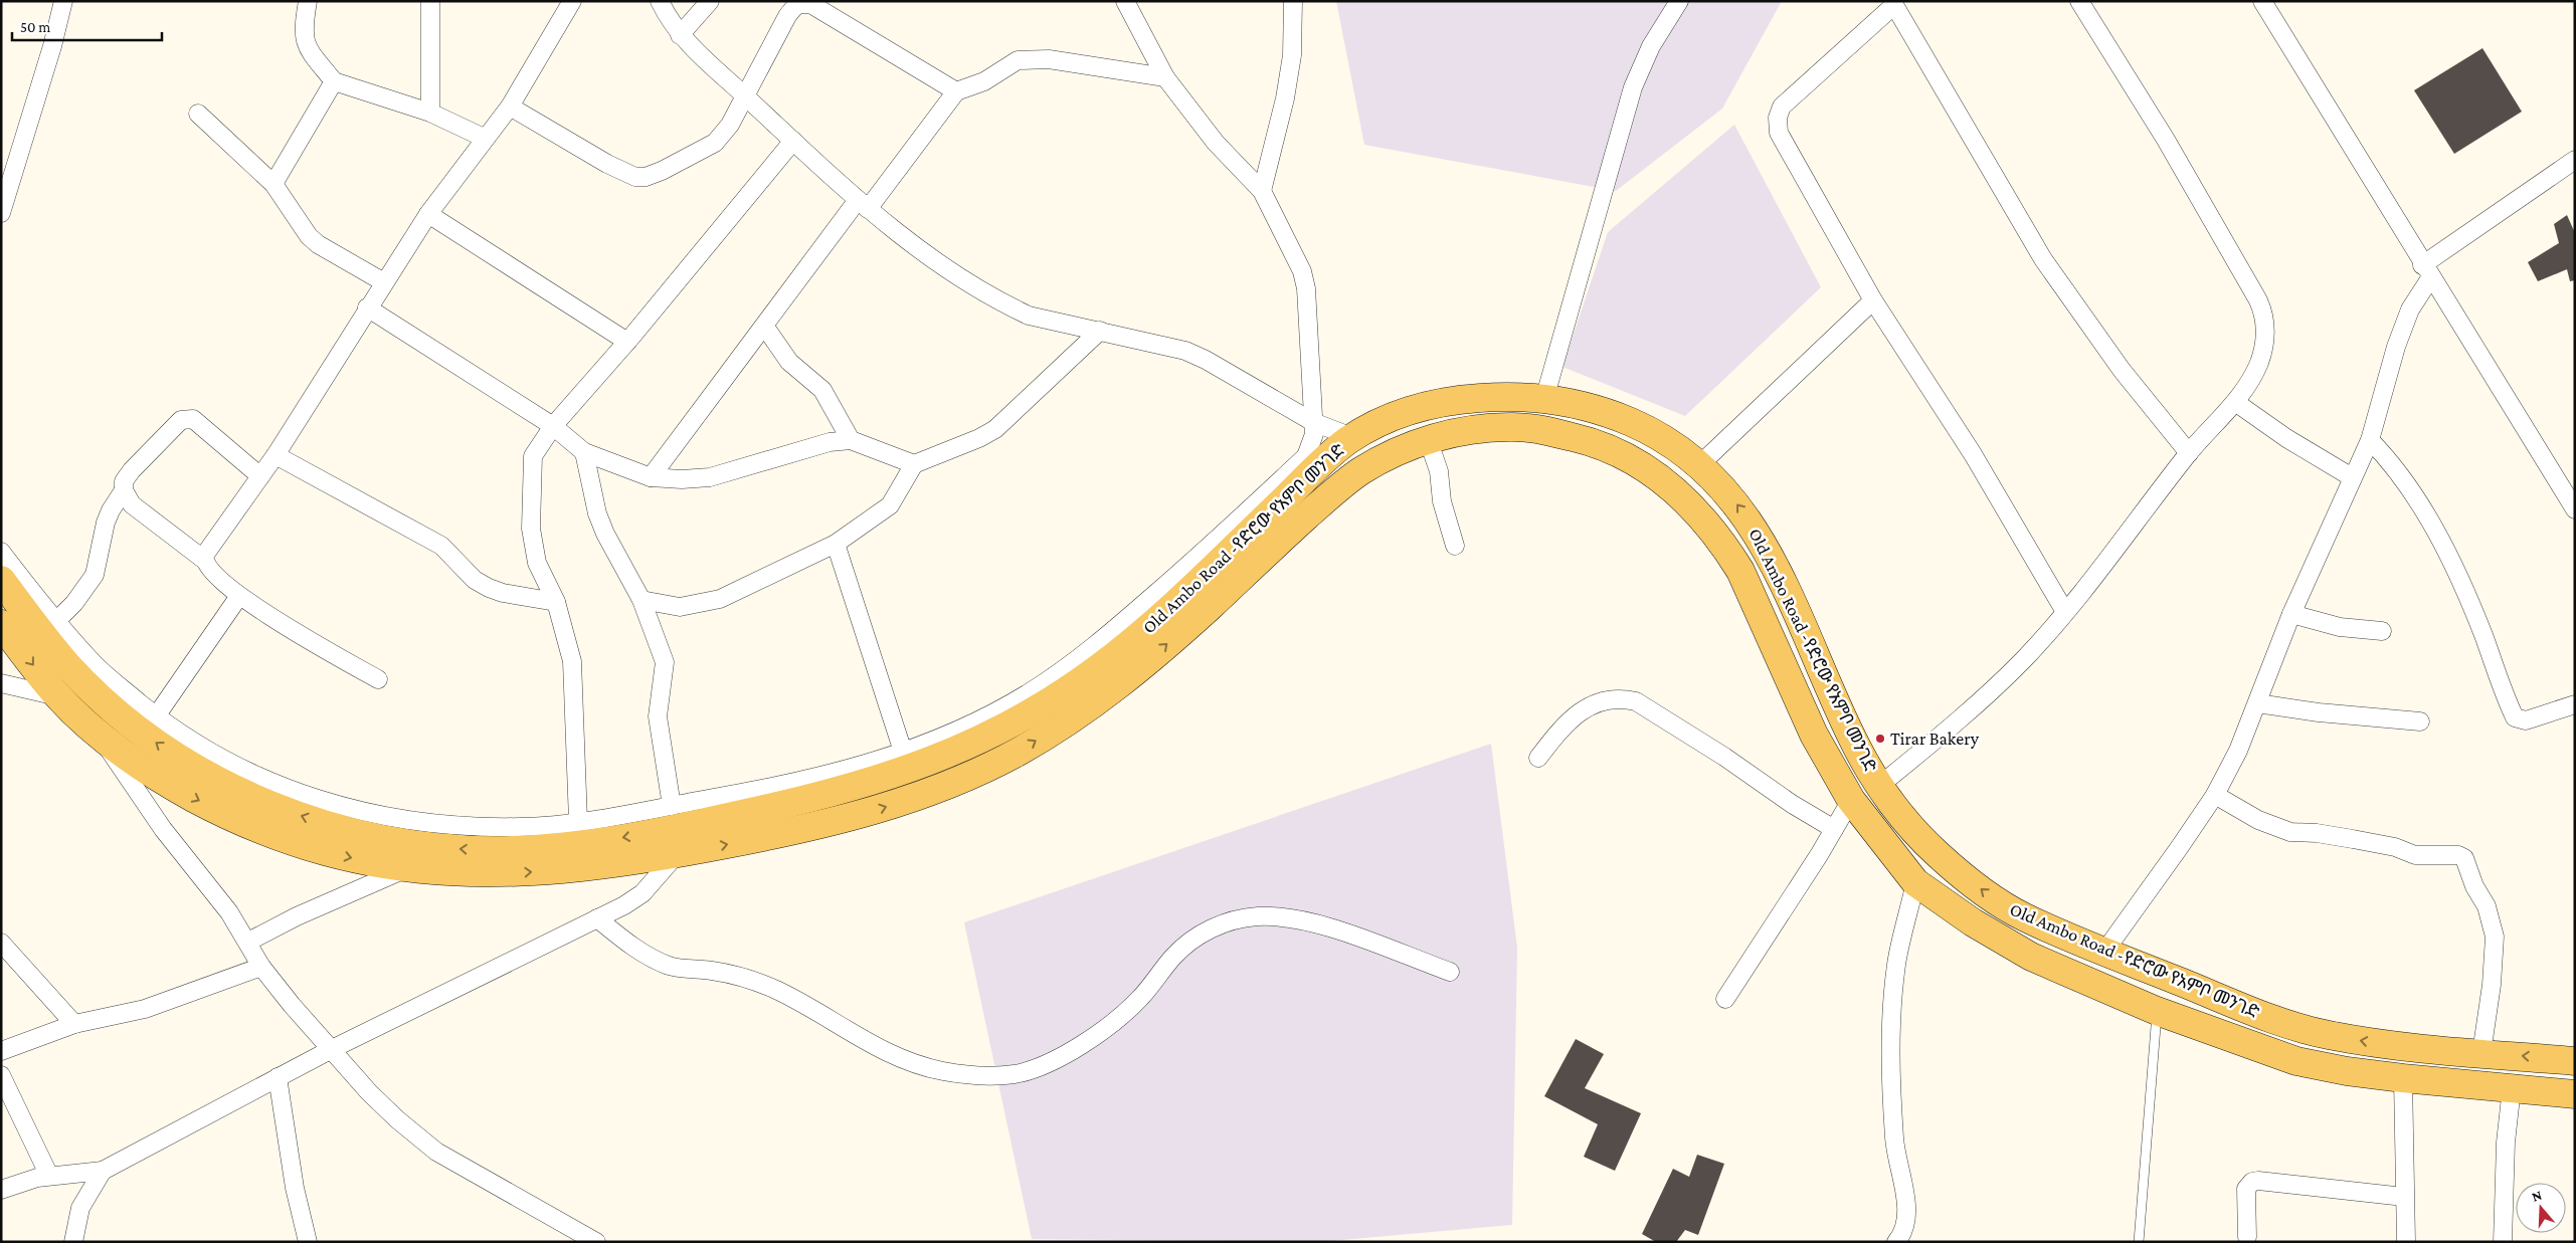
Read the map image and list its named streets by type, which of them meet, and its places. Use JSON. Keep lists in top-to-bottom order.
{
  "streets": {
    "main road": ["Old Ambo Road -የድሮው የአምቦ መንገድ"]
  },
  "places": ["Tirar Bakery"],
  "scale_bar": "50 m",
  "north": "top"
}
